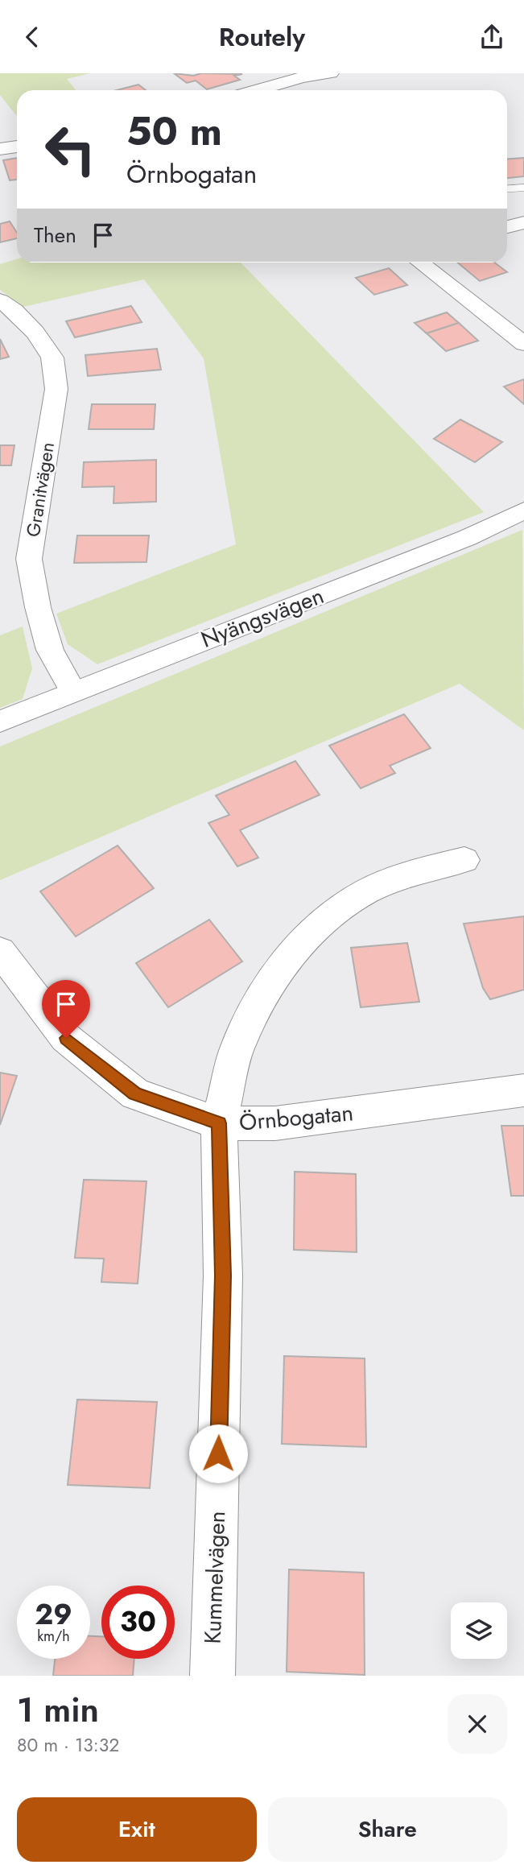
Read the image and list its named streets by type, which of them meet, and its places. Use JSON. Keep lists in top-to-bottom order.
{
  "streets": {
    "street": [
      "Granitvägen",
      "Nyängsvägen",
      "Örnbogatan",
      "Kummelvägen"
    ]
  },
  "crossings": [
    ["Granitvägen", "Nyängsvägen"],
    ["Örnbogatan", "Kummelvägen"]
  ],
  "page": {
    "header": "Routely",
    "turn": ["50 m", "Örnbogatan"],
    "then": "Then",
    "speed": "29 km/h",
    "limit": "30",
    "heading": ["1 min", "80 m · 13:32"],
    "buttons": ["Exit", "Share"]
  }
}
